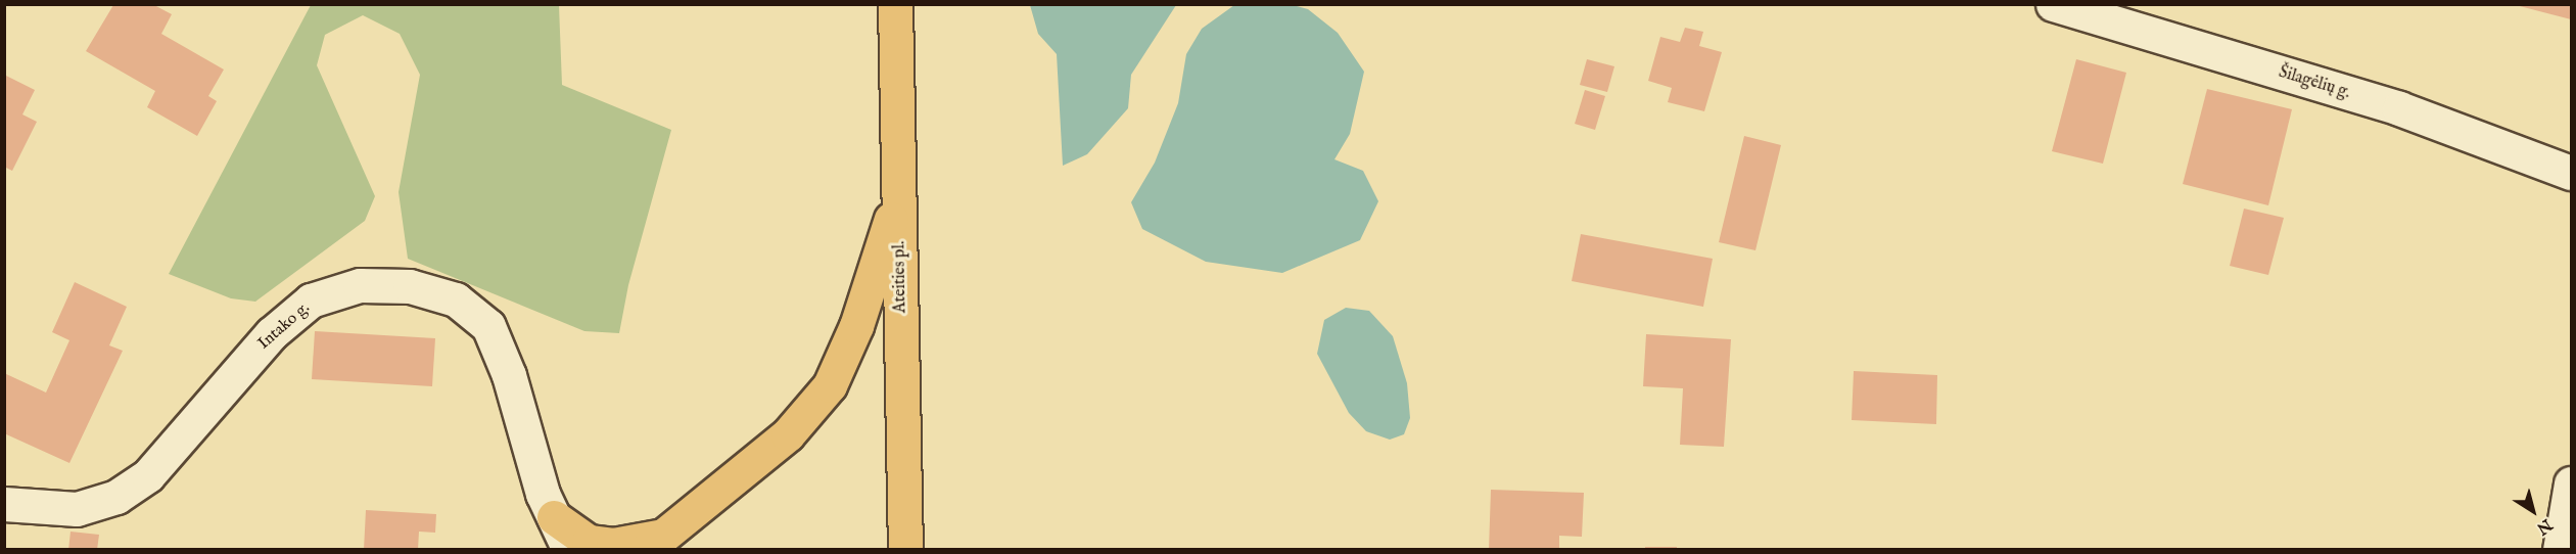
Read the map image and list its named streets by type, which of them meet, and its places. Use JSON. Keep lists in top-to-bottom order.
{
  "streets": {
    "highway": ["Ateities pl."],
    "street": ["Šilagėlių g.", "Intako g."]
  },
  "north": "bottom right"
}
